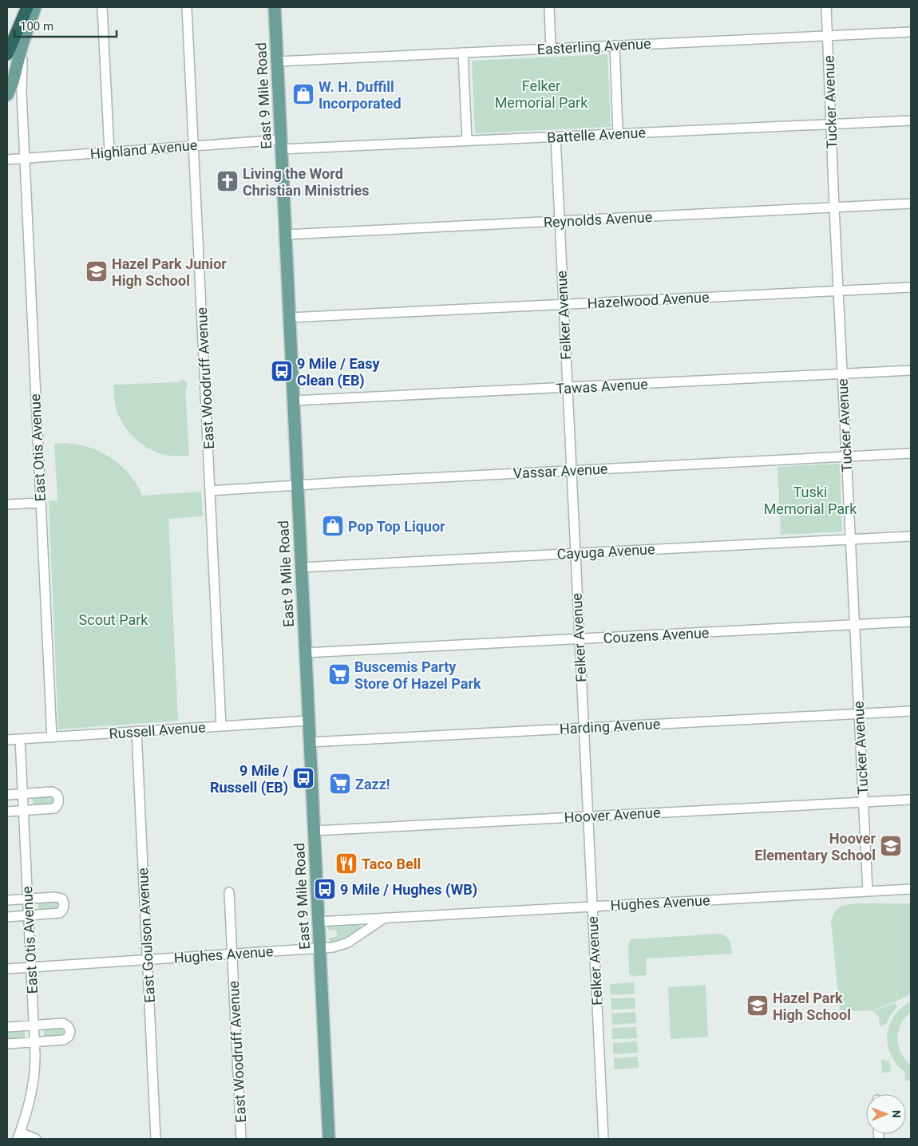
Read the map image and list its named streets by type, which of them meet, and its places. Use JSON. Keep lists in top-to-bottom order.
{
  "streets": {
    "main road": ["East 9 Mile Road"],
    "street": [
      "Easterling Avenue",
      "Tucker Avenue",
      "Battelle Avenue",
      "Highland Avenue",
      "Reynolds Avenue",
      "Hazelwood Avenue",
      "Felker Avenue",
      "East Woodruff Avenue",
      "Tawas Avenue",
      "East Otis Avenue",
      "Vassar Avenue",
      "Cayuga Avenue",
      "Couzens Avenue",
      "Harding Avenue",
      "Russell Avenue",
      "Hoover Avenue",
      "Hughes Avenue",
      "East Goulson Avenue"
    ]
  },
  "crossings": [
    ["Easterling Avenue", "East 9 Mile Road"],
    ["Easterling Avenue", "Tucker Avenue"],
    ["East 9 Mile Road", "Battelle Avenue"],
    ["East 9 Mile Road", "Highland Avenue"],
    ["East 9 Mile Road", "Reynolds Avenue"],
    ["East 9 Mile Road", "Hazelwood Avenue"],
    ["East 9 Mile Road", "Tawas Avenue"],
    ["East 9 Mile Road", "Vassar Avenue"],
    ["East 9 Mile Road", "Cayuga Avenue"],
    ["East 9 Mile Road", "Couzens Avenue"],
    ["East 9 Mile Road", "Harding Avenue"],
    ["East 9 Mile Road", "Russell Avenue"],
    ["East 9 Mile Road", "Hoover Avenue"],
    ["East 9 Mile Road", "Hughes Avenue"],
    ["Tucker Avenue", "Battelle Avenue"],
    ["Tucker Avenue", "Reynolds Avenue"],
    ["Tucker Avenue", "Hazelwood Avenue"],
    ["Tucker Avenue", "Tawas Avenue"],
    ["Tucker Avenue", "Vassar Avenue"],
    ["Tucker Avenue", "Cayuga Avenue"],
    ["Tucker Avenue", "Couzens Avenue"],
    ["Tucker Avenue", "Harding Avenue"],
    ["Tucker Avenue", "Hoover Avenue"],
    ["Tucker Avenue", "Hughes Avenue"],
    ["Battelle Avenue", "Highland Avenue"],
    ["Battelle Avenue", "Felker Avenue"],
    ["Highland Avenue", "East Woodruff Avenue"],
    ["Highland Avenue", "East Otis Avenue"],
    ["Reynolds Avenue", "Felker Avenue"],
    ["Hazelwood Avenue", "Felker Avenue"],
    ["Felker Avenue", "Tawas Avenue"],
    ["Felker Avenue", "Vassar Avenue"],
    ["Felker Avenue", "Cayuga Avenue"],
    ["Felker Avenue", "Couzens Avenue"],
    ["Felker Avenue", "Harding Avenue"],
    ["Felker Avenue", "Hoover Avenue"],
    ["Felker Avenue", "Hughes Avenue"],
    ["East Woodruff Avenue", "Vassar Avenue"],
    ["East Woodruff Avenue", "Russell Avenue"],
    ["East Woodruff Avenue", "Hughes Avenue"],
    ["East Otis Avenue", "Russell Avenue"],
    ["East Otis Avenue", "Hughes Avenue"],
    ["Russell Avenue", "East Goulson Avenue"],
    ["Hughes Avenue", "East Goulson Avenue"]
  ],
  "parks": ["Felker Memorial Park", "Tuski Memorial Park", "Scout Park"],
  "places": {
    "shop": ["W. H. Duffill Incorporated", "Pop Top Liquor"],
    "church": ["Living the Word Christian Ministries"],
    "school or university": ["Hazel Park Junior High School", "Hoover Elementary School", "Hazel Park High School"],
    "bus stop": ["9 Mile / Easy Clean (EB)", "9 Mile / Russell (EB)", "9 Mile / Hughes (WB)"],
    "supermarket": ["Buscemis Party Store Of Hazel Park", "Zazz!"],
    "restaurant": ["Taco Bell"]
  },
  "scale_bar": "100 m",
  "north": "right"
}
